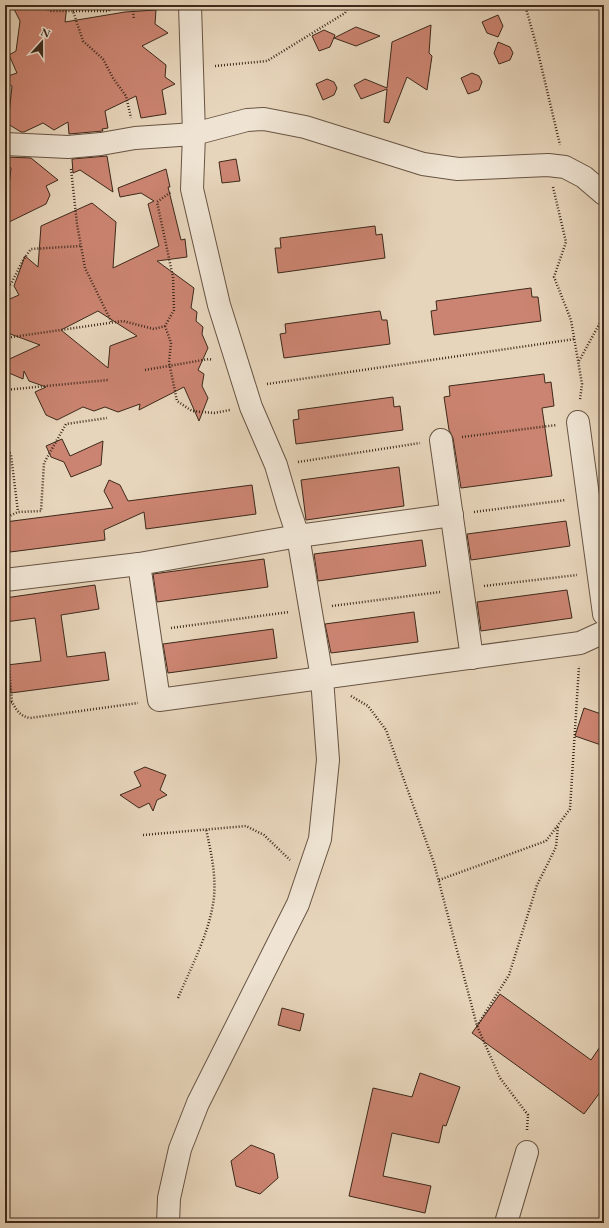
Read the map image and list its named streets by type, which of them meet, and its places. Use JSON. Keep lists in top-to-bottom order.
{
  "north": "top"
}
